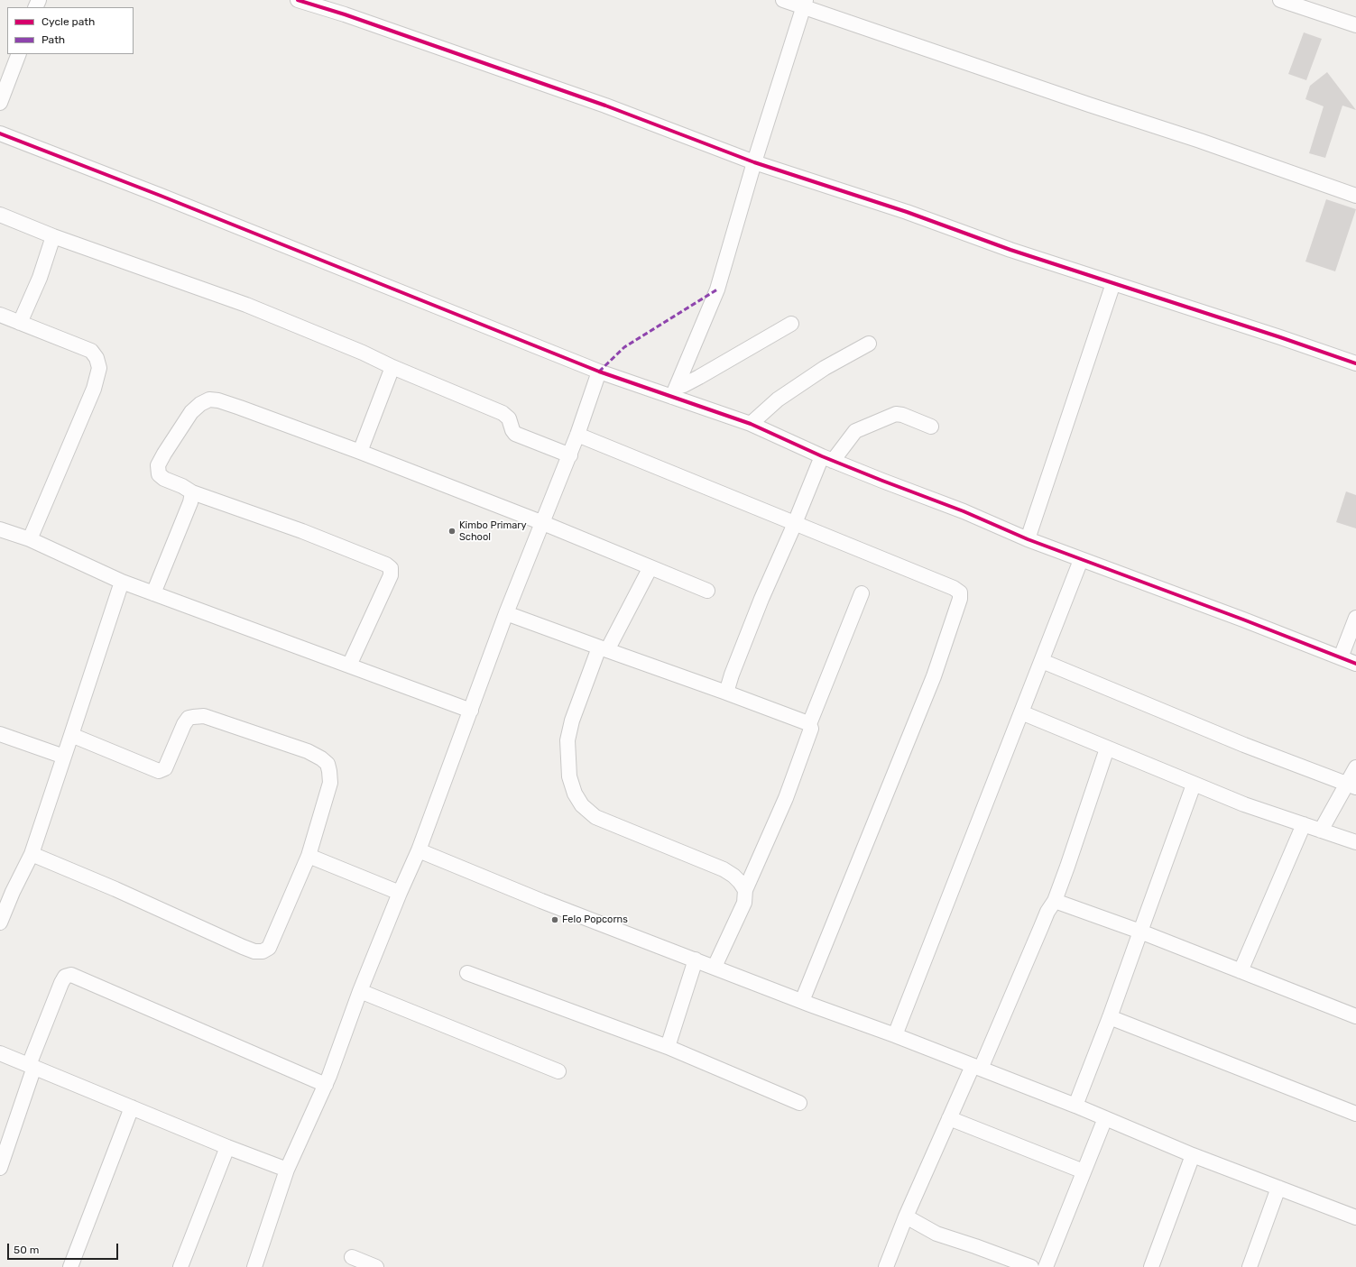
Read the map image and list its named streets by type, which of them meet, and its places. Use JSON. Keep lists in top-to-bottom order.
{
  "places": ["Kimbo Primary School", "Felo Popcorns"],
  "legend": ["Cycle path", "Path"],
  "scale_bar": "50 m"
}
